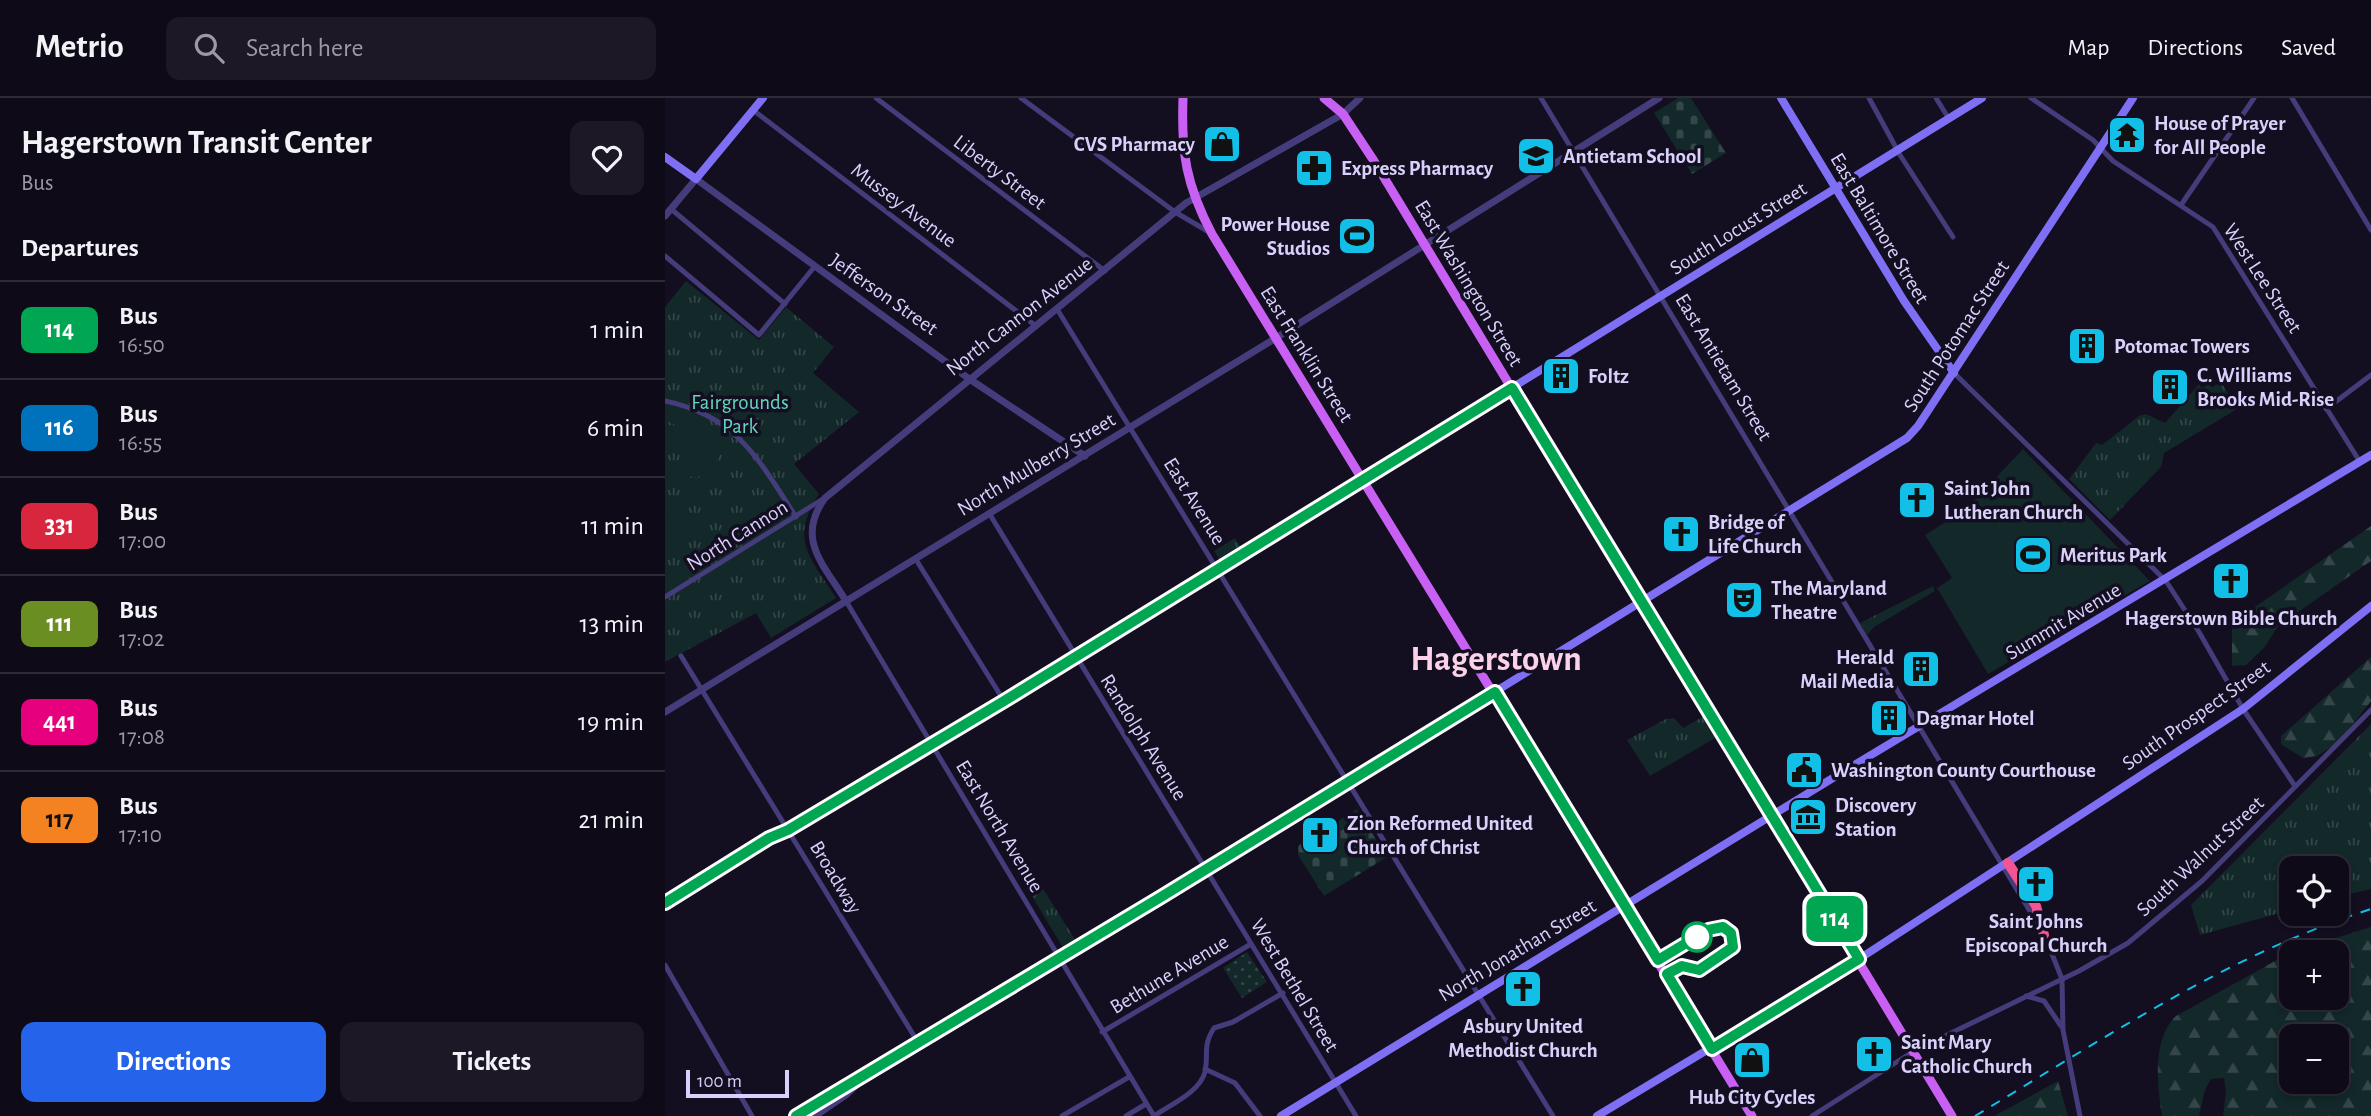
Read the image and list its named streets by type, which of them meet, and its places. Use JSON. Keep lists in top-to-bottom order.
{
  "streets": {
    "main road": [
      "South Locust Street",
      "East Baltimore Street",
      "East Washington Street",
      "Jefferson Street",
      "South Potomac Street",
      "East Franklin Street",
      "Summit Avenue",
      "South Prospect Street",
      "North Jonathan Street"
    ],
    "street": [
      "Liberty Street",
      "Mussey Avenue",
      "West Lee Street",
      "North Cannon Avenue",
      "East Antietam Street",
      "North Mulberry Street",
      "East Avenue",
      "North Cannon",
      "Randolph Avenue",
      "East North Avenue",
      "South Walnut Street",
      "Broadway",
      "Bethune Avenue",
      "West Bethel Street"
    ]
  },
  "crossings": [
    ["Liberty Street", "North Cannon Avenue"],
    ["Mussey Avenue", "North Cannon Avenue"],
    ["South Locust Street", "East Baltimore Street"],
    ["South Locust Street", "East Washington Street"],
    ["South Locust Street", "East Franklin Street"],
    ["South Locust Street", "East Antietam Street"],
    ["South Locust Street", "East Avenue"],
    ["South Locust Street", "Randolph Avenue"],
    ["South Locust Street", "East North Avenue"],
    ["South Locust Street", "Broadway"],
    ["East Baltimore Street", "South Potomac Street"],
    ["West Lee Street", "South Potomac Street"],
    ["West Lee Street", "Summit Avenue"],
    ["East Washington Street", "North Cannon Avenue"],
    ["East Washington Street", "South Potomac Street"],
    ["East Washington Street", "North Mulberry Street"],
    ["East Washington Street", "Summit Avenue"],
    ["East Washington Street", "South Prospect Street"],
    ["East Washington Street", "South Walnut Street"],
    ["East Washington Street", "North Jonathan Street"],
    ["Jefferson Street", "North Cannon Avenue"],
    ["Jefferson Street", "North Mulberry Street"],
    ["North Cannon Avenue", "East Franklin Street"],
    ["North Cannon Avenue", "North Mulberry Street"],
    ["North Cannon Avenue", "East Avenue"],
    ["North Cannon Avenue", "North Cannon"],
    ["North Cannon Avenue", "East North Avenue"],
    ["South Potomac Street", "East Franklin Street"],
    ["South Potomac Street", "East Antietam Street"],
    ["South Potomac Street", "East Avenue"],
    ["South Potomac Street", "Randolph Avenue"],
    ["South Potomac Street", "East North Avenue"],
    ["South Potomac Street", "Broadway"],
    ["South Potomac Street", "West Bethel Street"],
    ["East Franklin Street", "North Mulberry Street"],
    ["East Franklin Street", "South Prospect Street"],
    ["East Franklin Street", "North Jonathan Street"],
    ["East Antietam Street", "North Mulberry Street"],
    ["East Antietam Street", "Summit Avenue"],
    ["East Antietam Street", "South Walnut Street"],
    ["North Mulberry Street", "East Avenue"],
    ["North Mulberry Street", "Randolph Avenue"],
    ["North Mulberry Street", "East North Avenue"],
    ["North Mulberry Street", "Broadway"],
    ["East Avenue", "North Jonathan Street"],
    ["Summit Avenue", "North Jonathan Street"],
    ["Randolph Avenue", "West Bethel Street"],
    ["East North Avenue", "Bethune Avenue"],
    ["North Jonathan Street", "West Bethel Street"],
    ["Bethune Avenue", "West Bethel Street"]
  ],
  "districts": ["Hagerstown"],
  "parks": ["Fairgrounds Park"],
  "places": {
    "temple": ["House of Prayer for All People"],
    "shop": ["CVS Pharmacy", "Hub City Cycles"],
    "school or university": ["Antietam School"],
    "pharmacy": ["Express Pharmacy"],
    "sports": ["Power House Studios", "Meritus Park"],
    "building": [
      "Potomac Towers",
      "Foltz",
      "C. Williams Brooks Mid‐Rise",
      "Herald Mail Media",
      "Dagmar Hotel"
    ],
    "church": [
      "Saint John Lutheran Church",
      "Bridge of Life Church",
      "Hagerstown Bible Church",
      "Zion Reformed United Church of Christ",
      "Saint Johns Episcopal Church",
      "Asbury United Methodist Church",
      "Saint Mary Catholic Church"
    ],
    "theatre": ["The Maryland Theatre"],
    "public building": ["Washington County Courthouse"],
    "museum": ["Discovery Station"]
  },
  "lines": ["bus line 114"],
  "scale_bar": "100 m",
  "page": {
    "header": "Metrio",
    "search": "Search here",
    "nav": ["Map", "Directions", "Saved"],
    "heading": [
      ["Hagerstown Transit Center", "Bus"],
      "Departures"
    ],
    "on_map": "114",
    "list": [
      {
        "mark": "114",
        "name": "Bus",
        "note": "16:50",
        "value": "1 min"
      },
      {
        "mark": "116",
        "name": "Bus",
        "note": "16:55",
        "value": "6 min"
      },
      {
        "mark": "331",
        "name": "Bus",
        "note": "17:00",
        "value": "11 min"
      },
      {
        "mark": "111",
        "name": "Bus",
        "note": "17:02",
        "value": "13 min"
      },
      {
        "mark": "441",
        "name": "Bus",
        "note": "17:08",
        "value": "19 min"
      },
      {
        "mark": "117",
        "name": "Bus",
        "note": "17:10",
        "value": "21 min"
      }
    ],
    "map_buttons": ["+", "−"],
    "buttons": ["Directions", "Tickets"],
    "scale": "100 m"
  }
}
